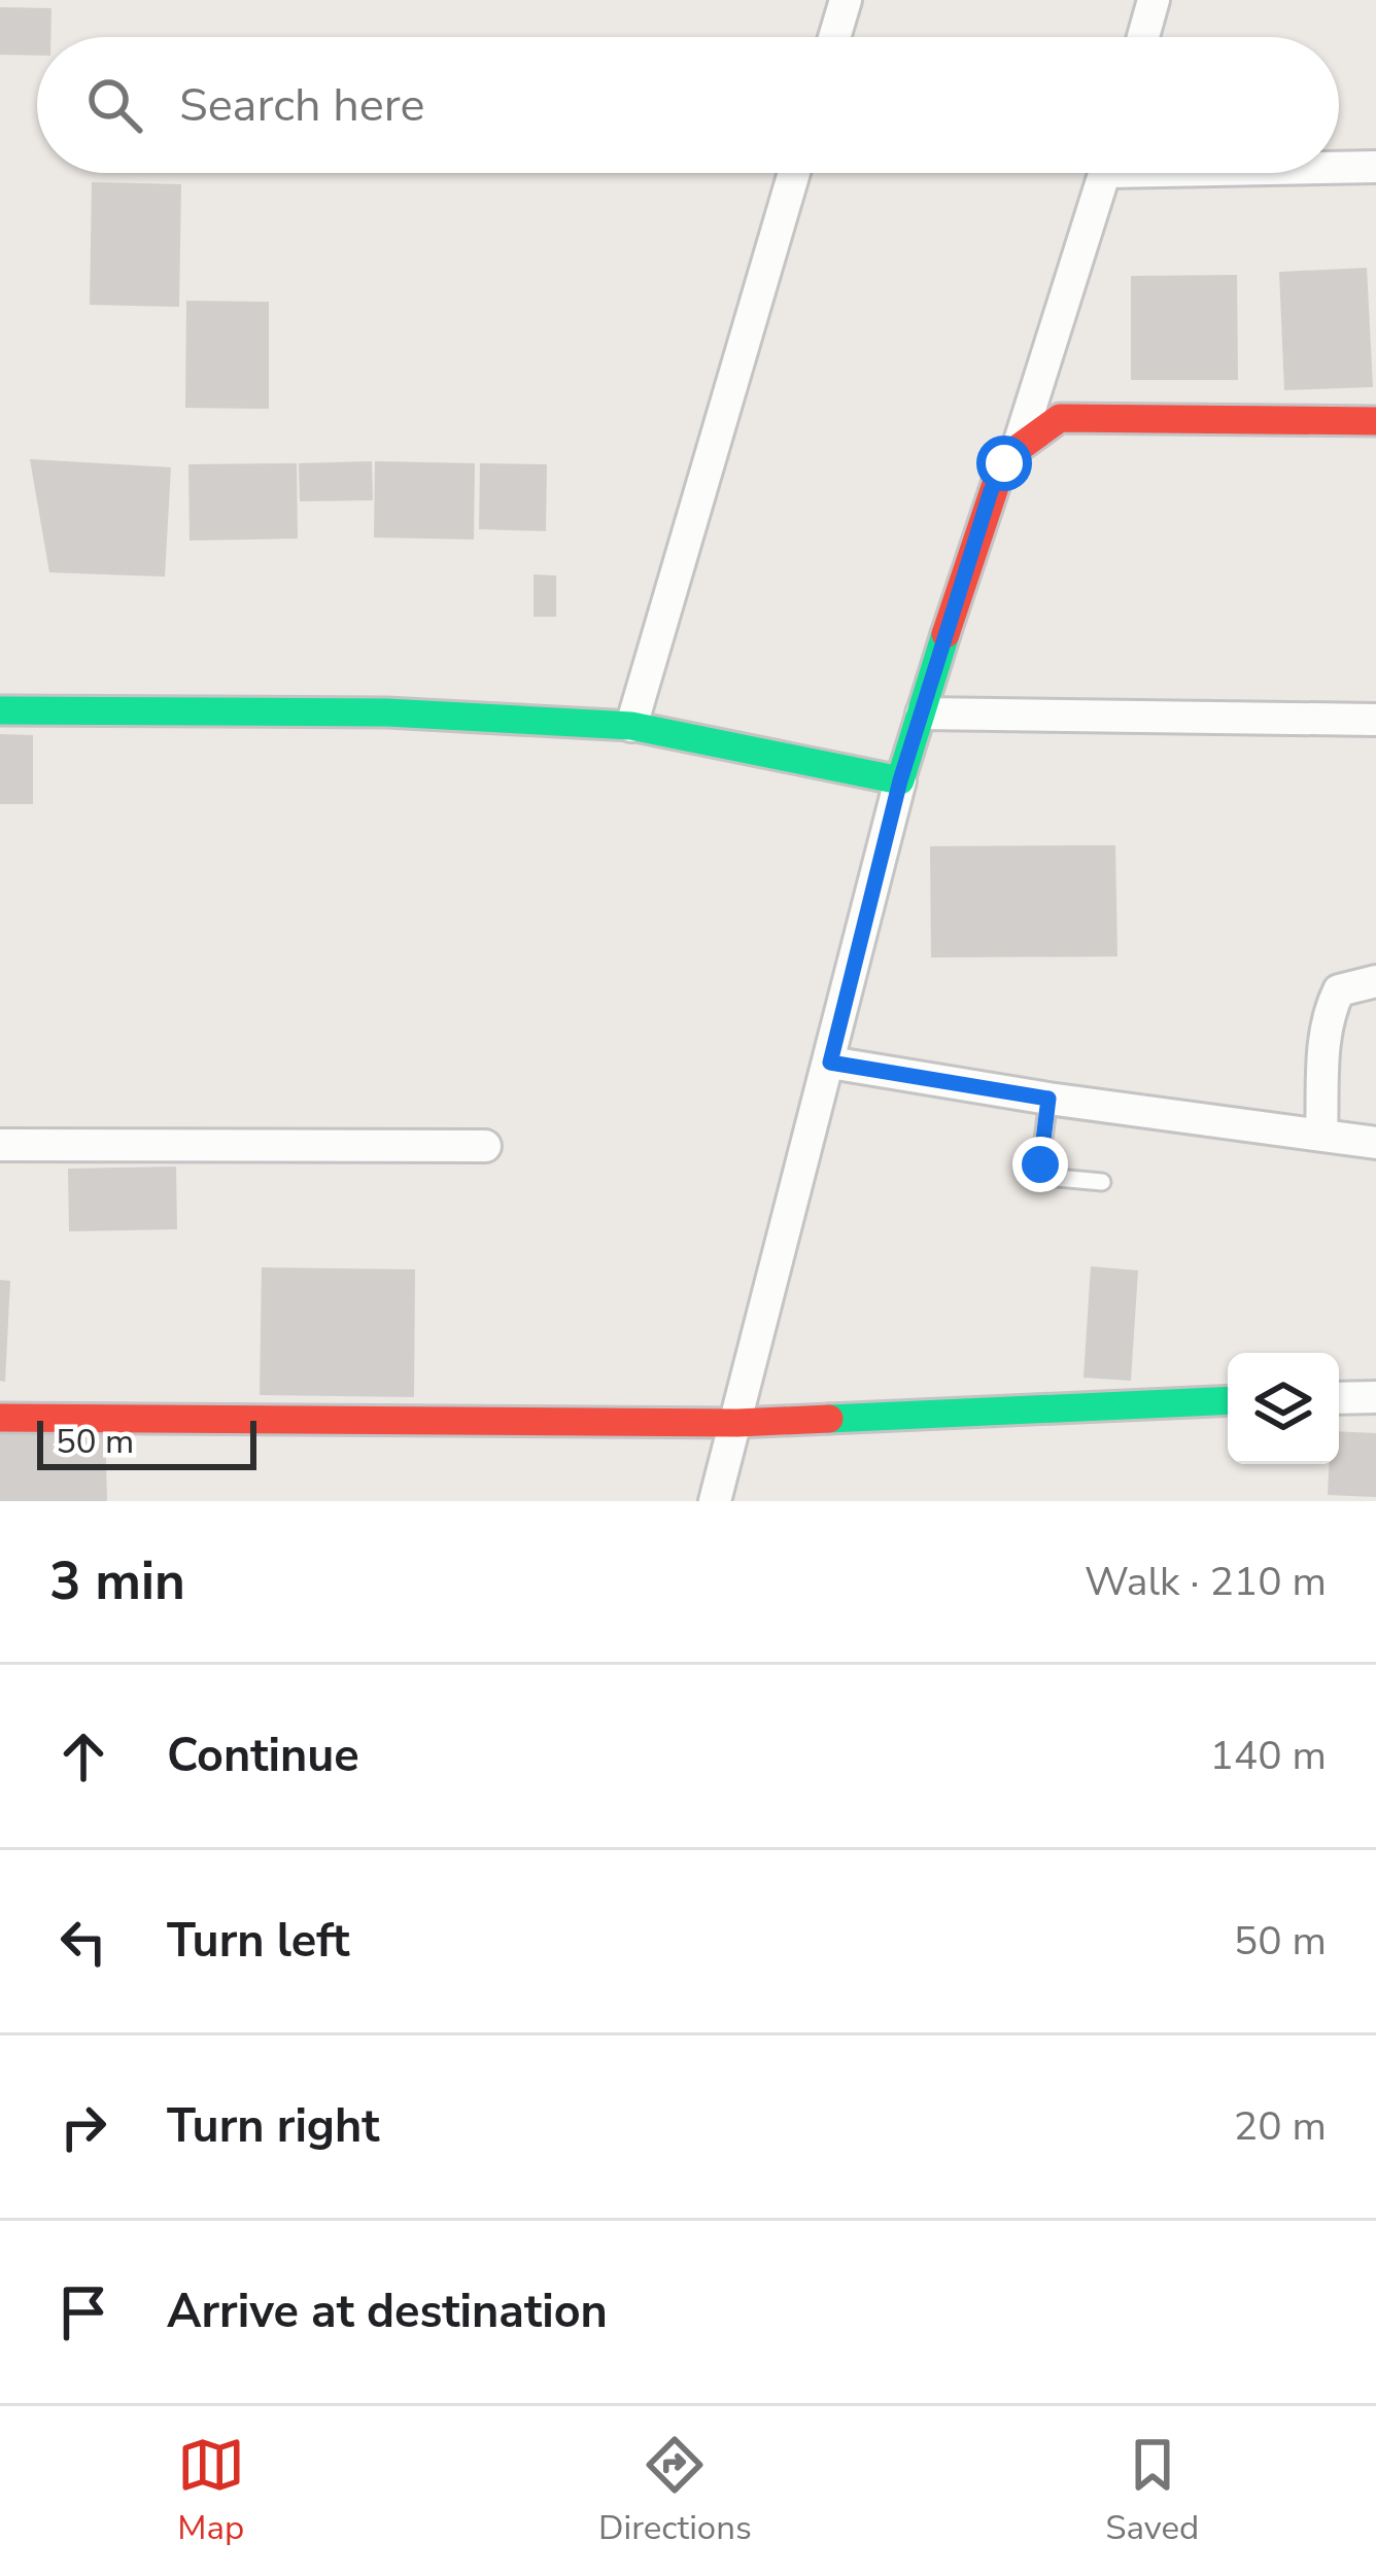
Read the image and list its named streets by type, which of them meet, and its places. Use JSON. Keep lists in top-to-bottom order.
{
  "scale_bar": "50 m",
  "page": {
    "search": "Search here",
    "scale": "50 m",
    "heading": ["3 min", "Walk · 210 m"],
    "list": [
      ["Continue", "140 m"],
      ["Turn left", "50 m"],
      ["Turn right", "20 m"],
      "Arrive at destination"
    ],
    "nav": ["Map", "Directions", "Saved"]
  }
}
